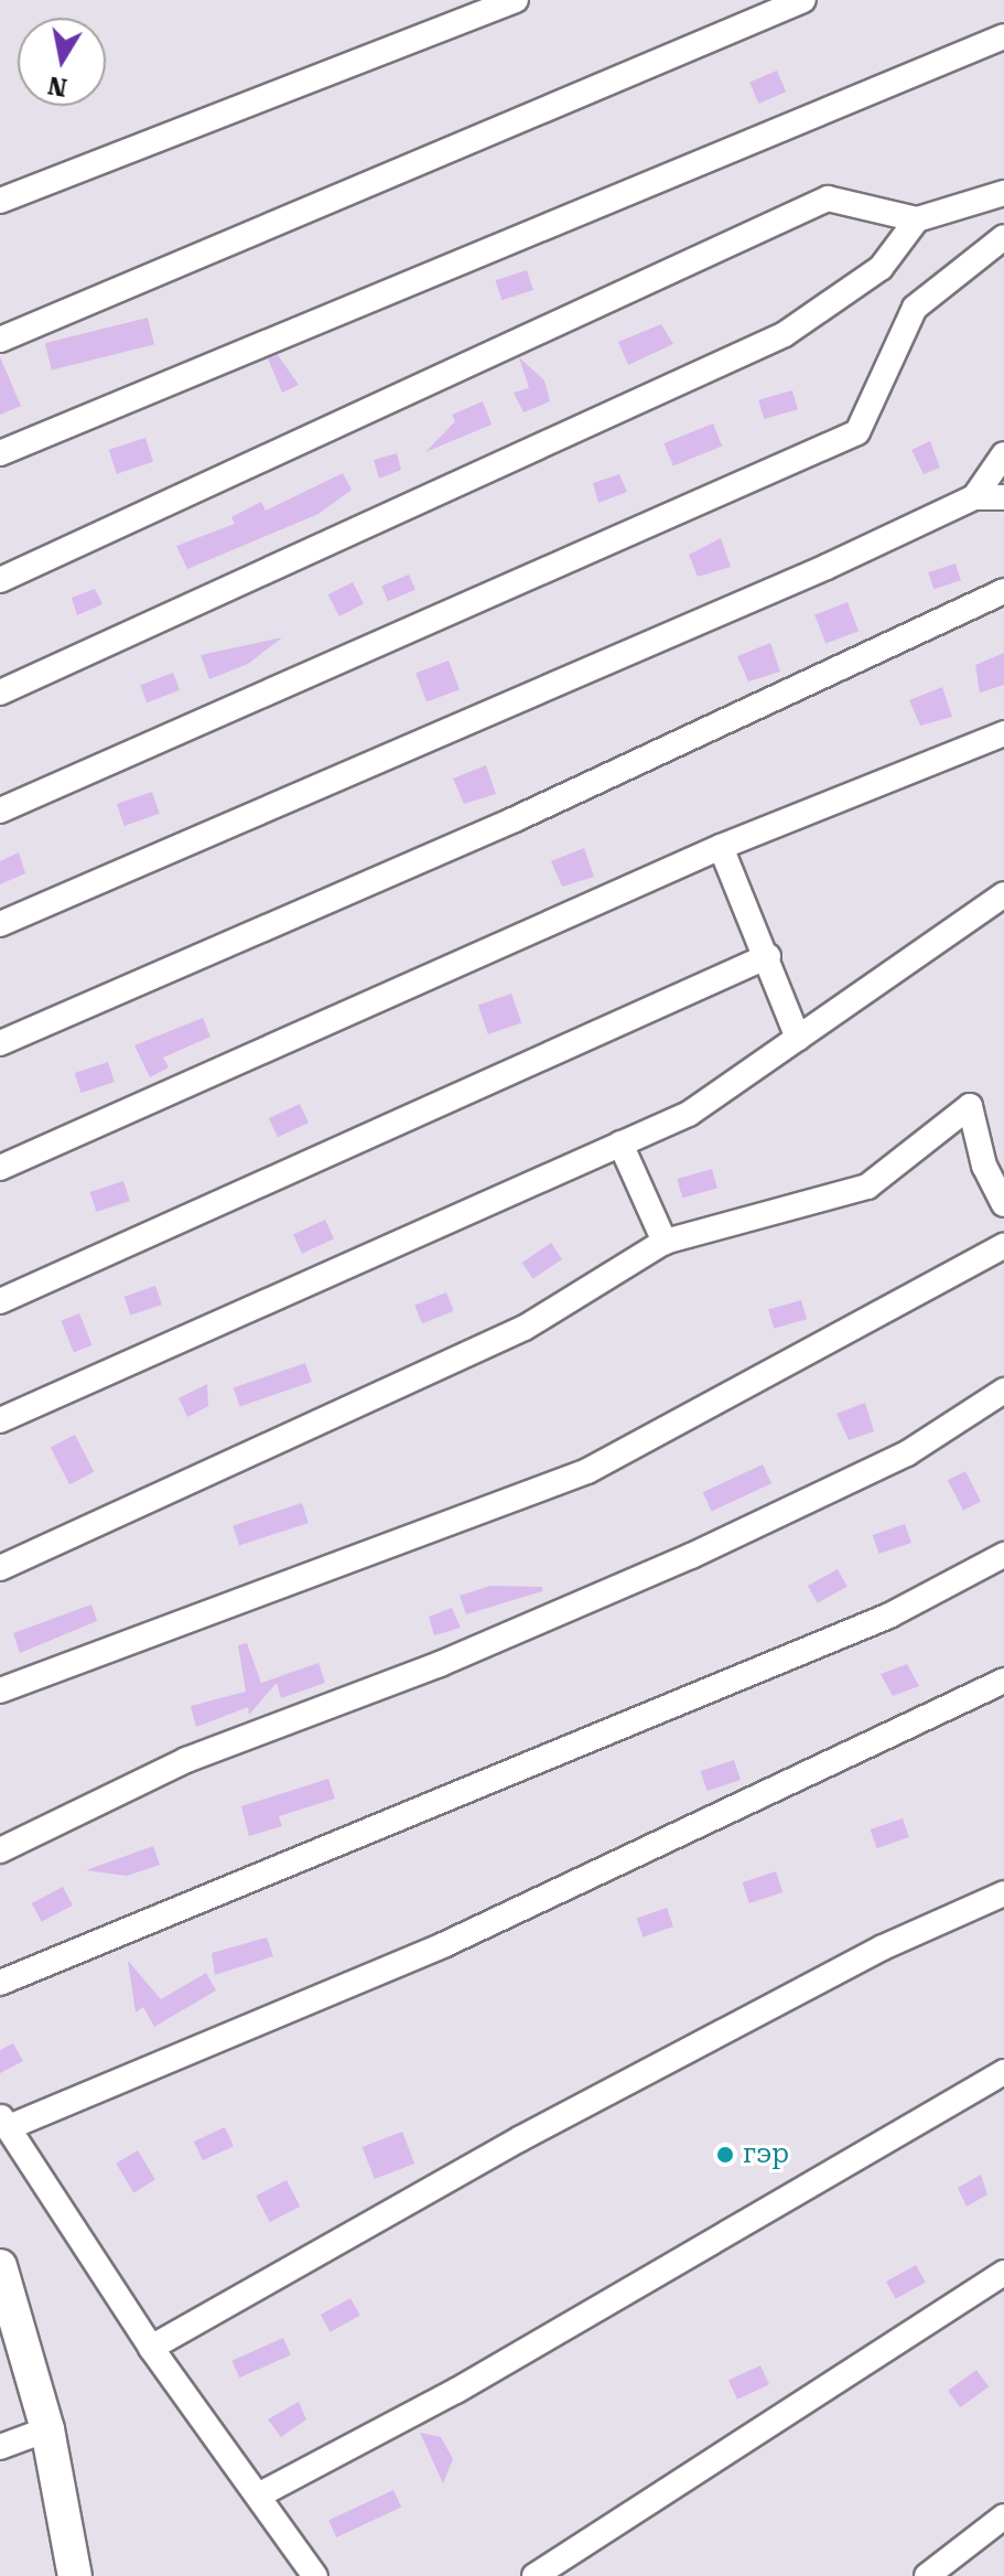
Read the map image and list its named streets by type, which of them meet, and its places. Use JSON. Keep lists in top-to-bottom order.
{
  "places": ["гэр"],
  "north": "bottom"
}
